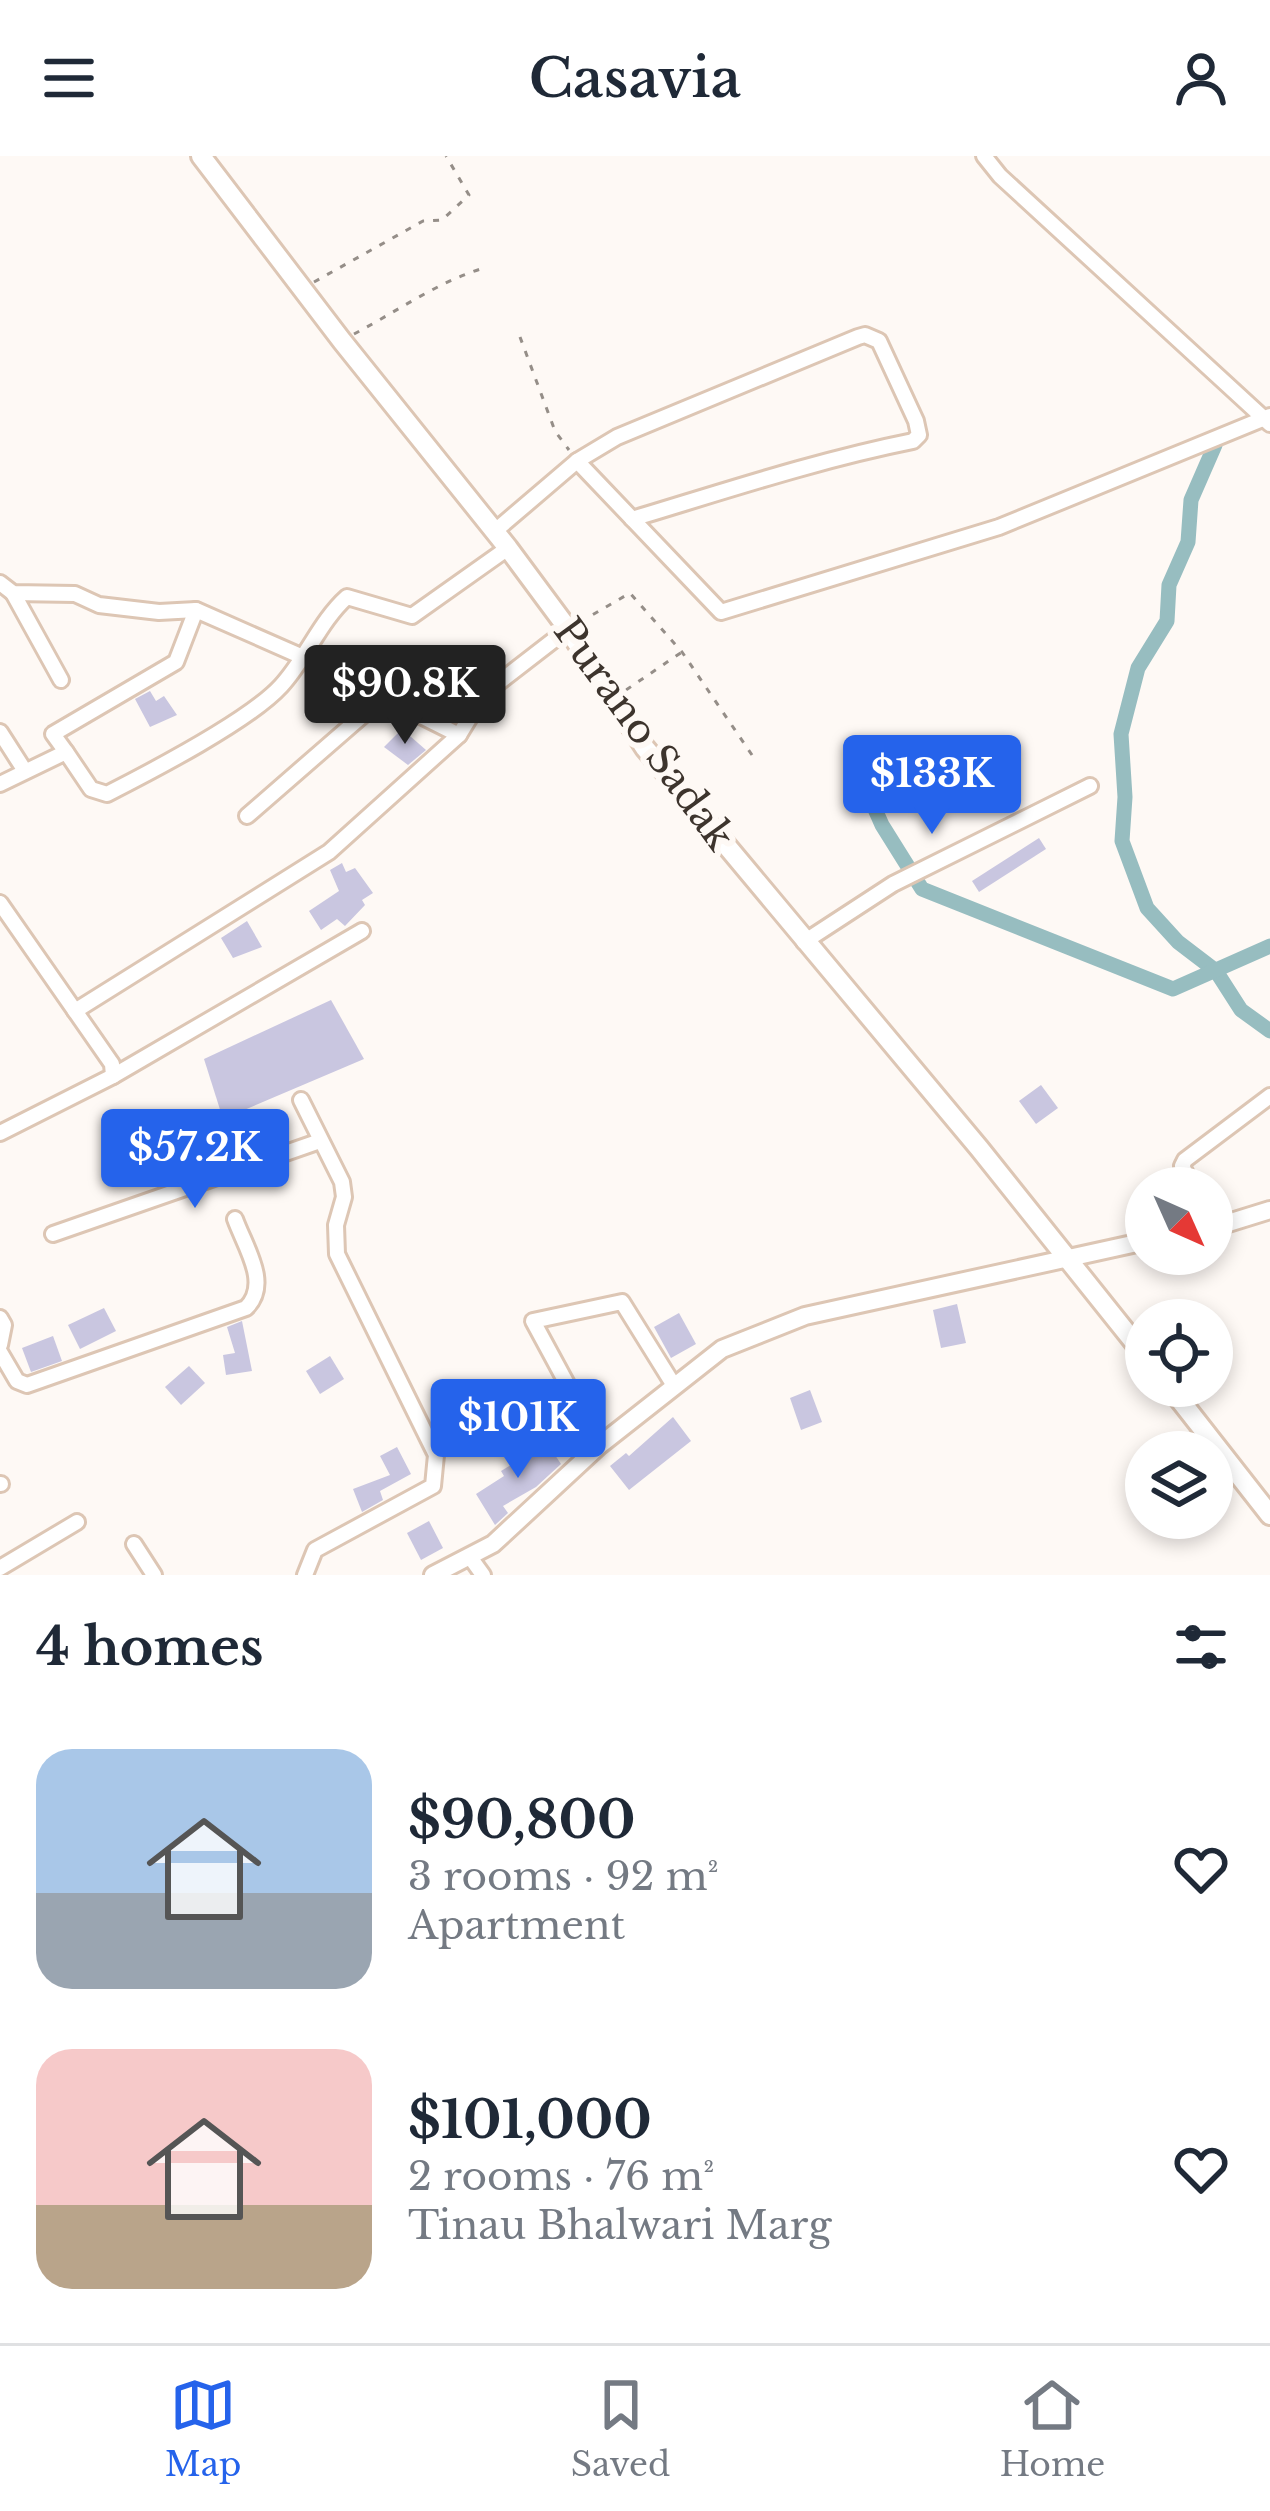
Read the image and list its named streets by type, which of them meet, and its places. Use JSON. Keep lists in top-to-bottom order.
{
  "streets": {
    "main road": ["Purano Sadak"]
  },
  "north": "bottom right",
  "page": {
    "header": "Casavia",
    "price": [
      "$90.8K",
      "$133K",
      "$57.2K",
      "$101K"
    ],
    "heading": "4 homes",
    "list": [
      {
        "name": "$90,800",
        "note": "3 rooms · 92 m² · Apartment"
      },
      {
        "name": "$101,000",
        "note": "2 rooms · 76 m² · Tinau Bhalwari Marg"
      }
    ],
    "tabs": ["Map", "Saved", "Home"]
  }
}
